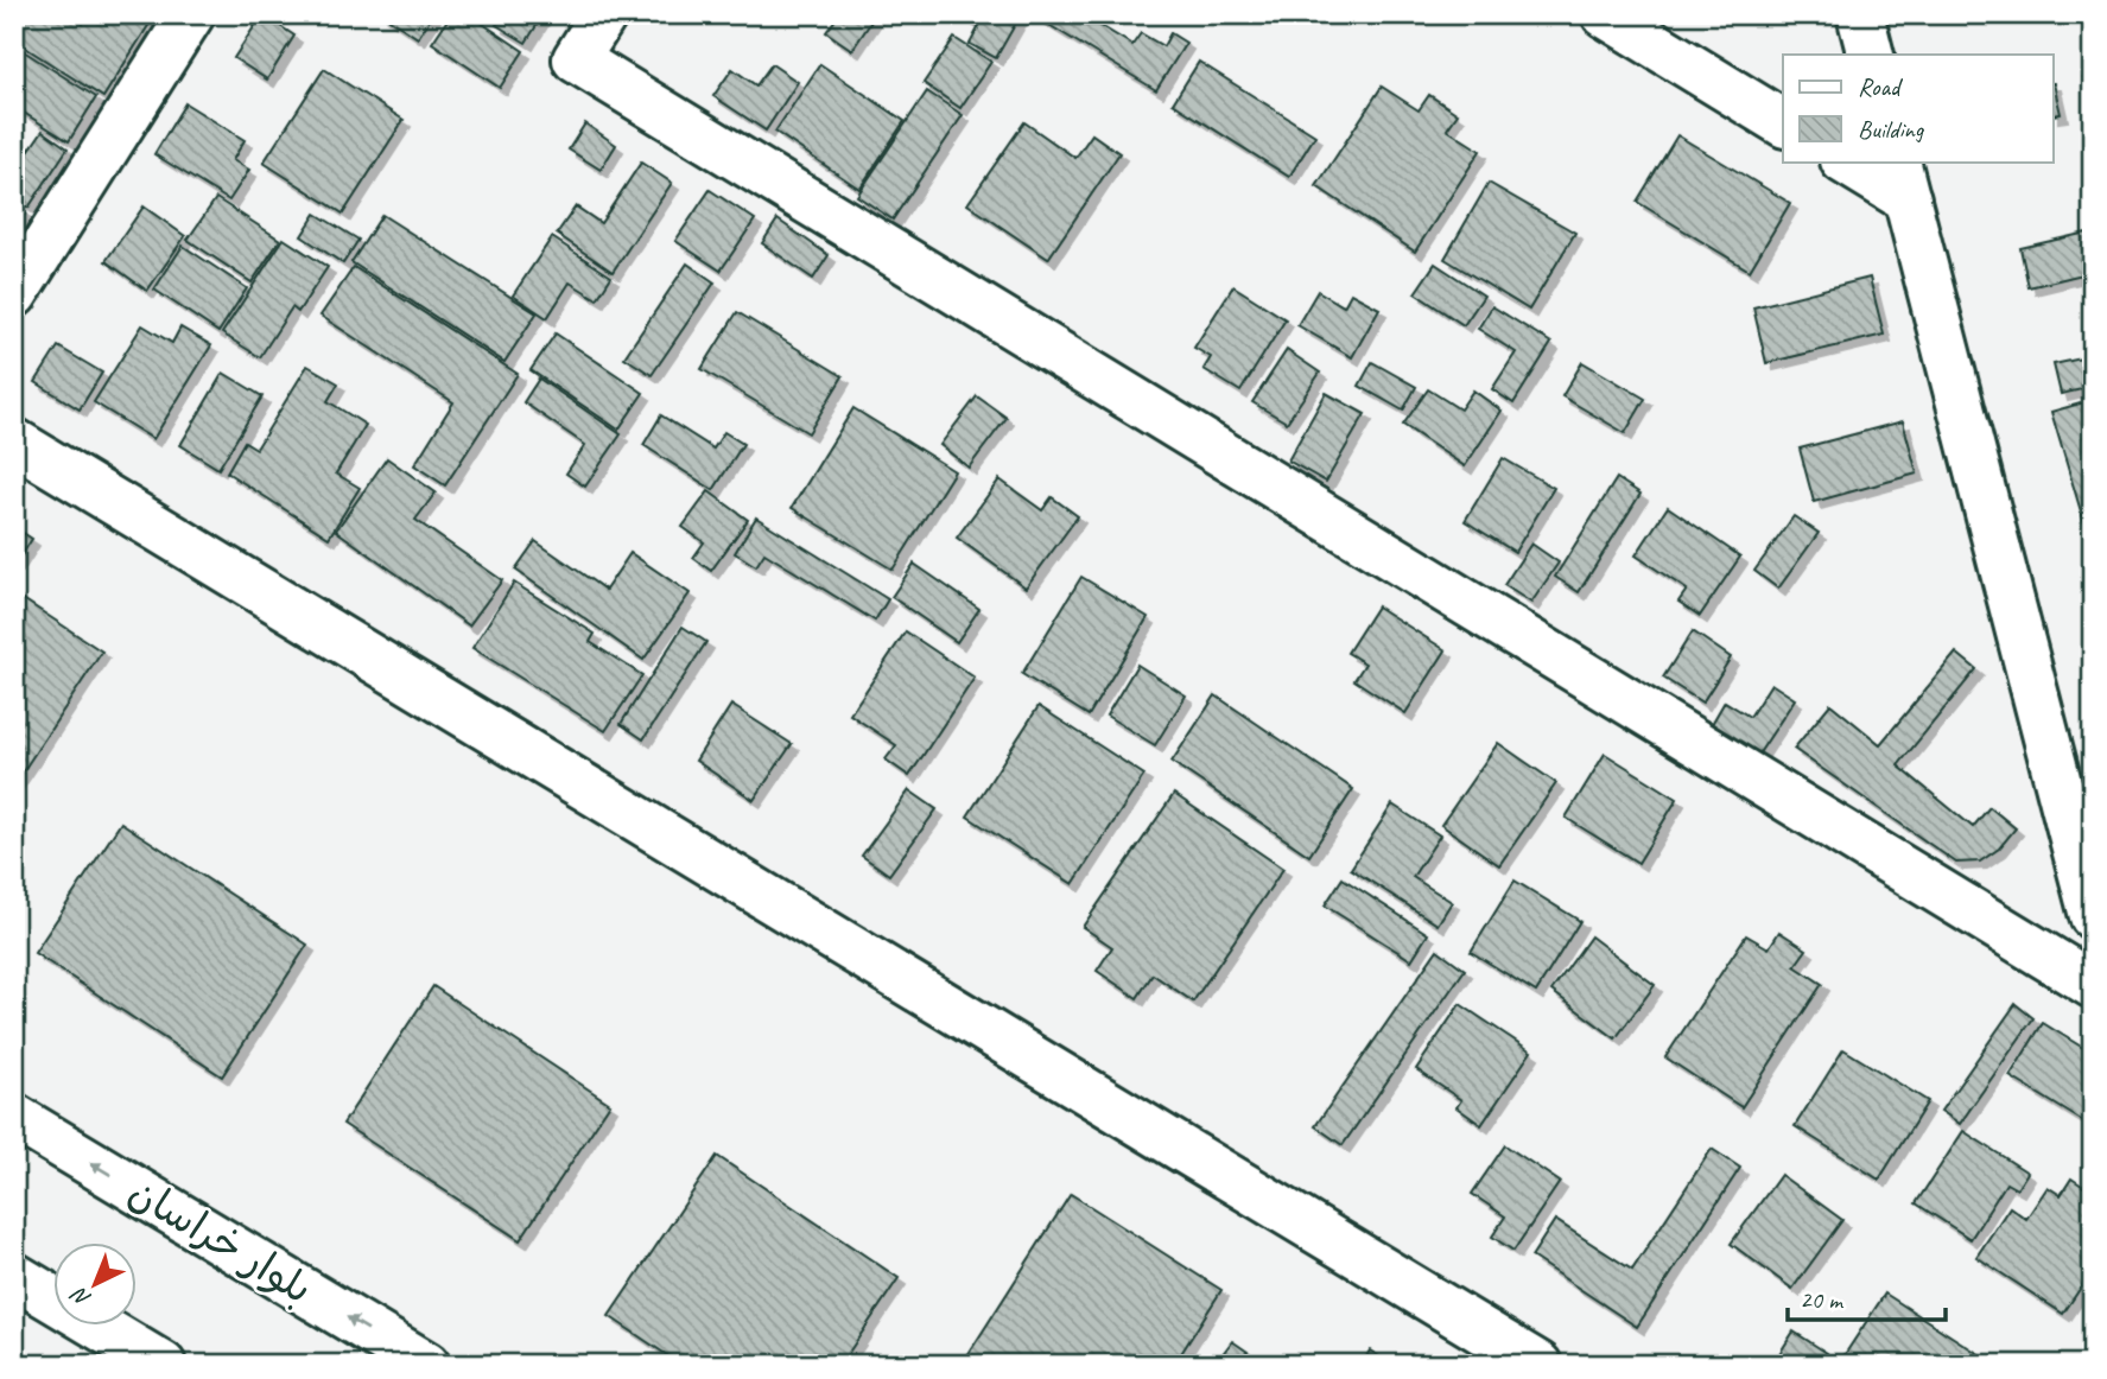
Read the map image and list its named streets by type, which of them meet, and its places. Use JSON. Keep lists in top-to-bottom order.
{
  "streets": {
    "street": ["بلوار خراسان"]
  },
  "legend": ["Road", "Building"],
  "scale_bar": "20 m",
  "north": "bottom left"
}
